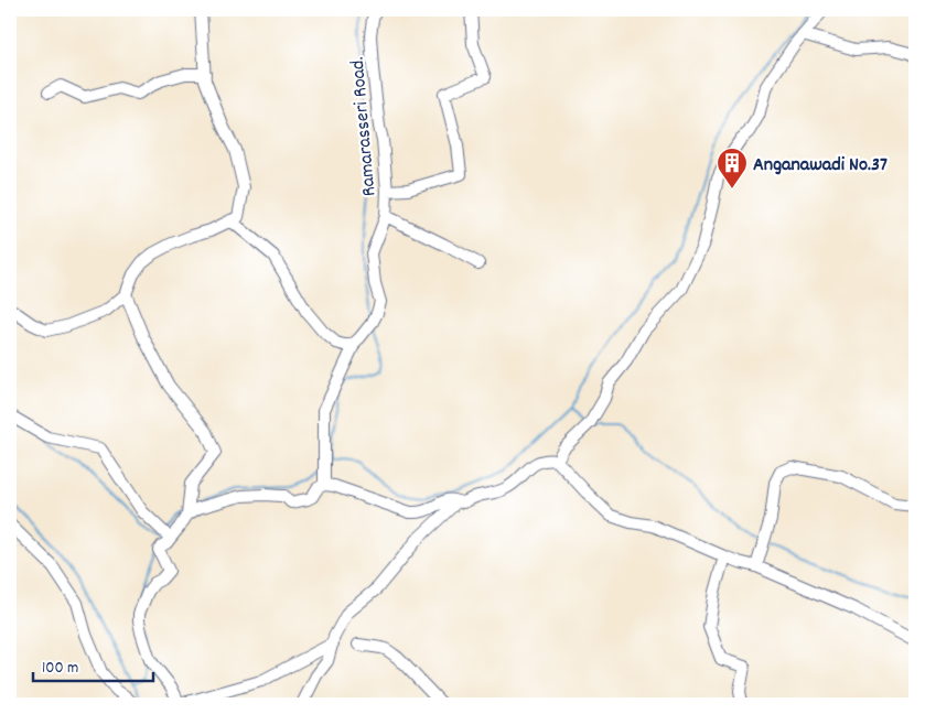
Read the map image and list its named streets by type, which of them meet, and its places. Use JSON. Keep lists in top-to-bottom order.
{
  "streets": {
    "street": ["Ramarasseri Road."]
  },
  "places": {
    "building": ["Anganawadi No.37"]
  },
  "scale_bar": "100 m"
}
